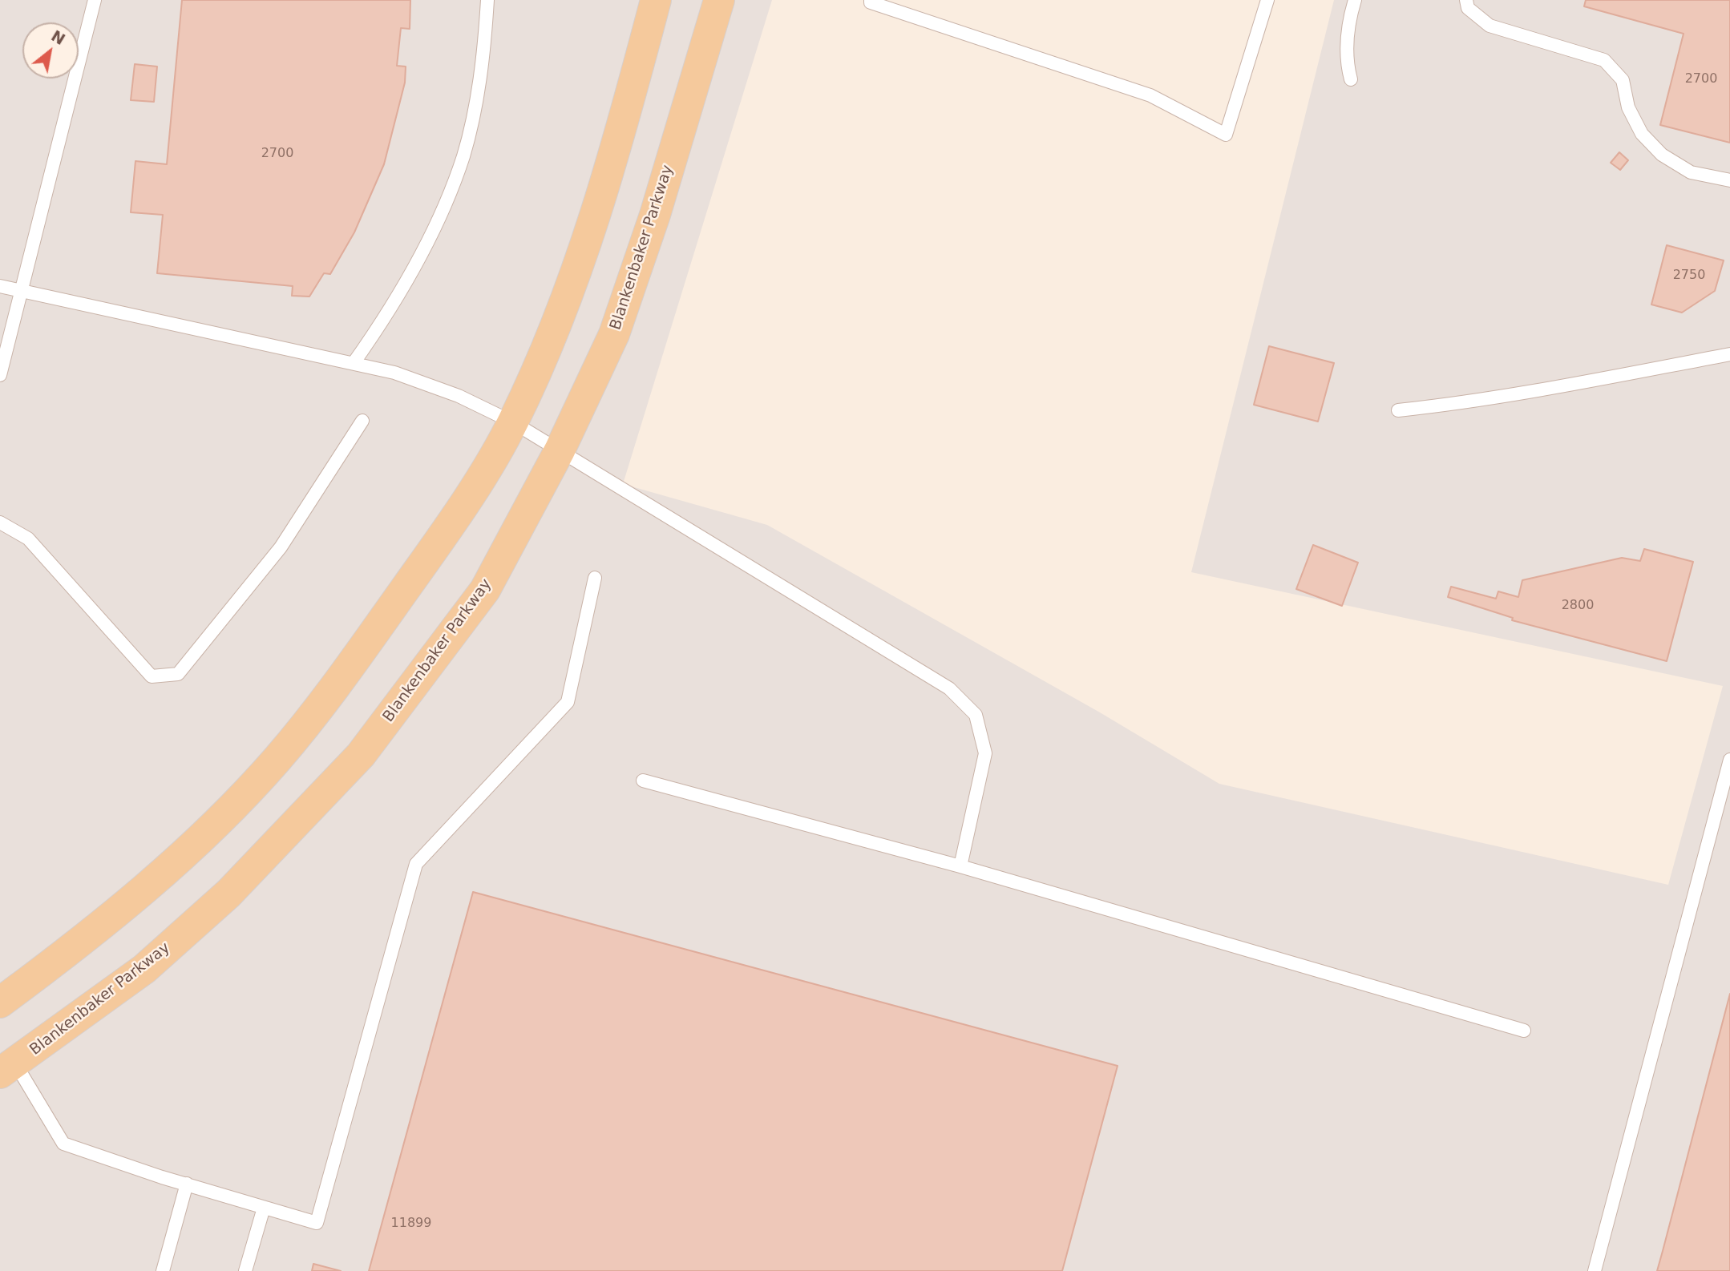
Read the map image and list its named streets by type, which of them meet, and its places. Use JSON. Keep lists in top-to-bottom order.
{
  "streets": {
    "main road": ["Blankenbaker Parkway"]
  },
  "house_numbers": [
    "2700",
    "2700",
    "2750",
    "2800",
    "11899"
  ],
  "north": "top right"
}
